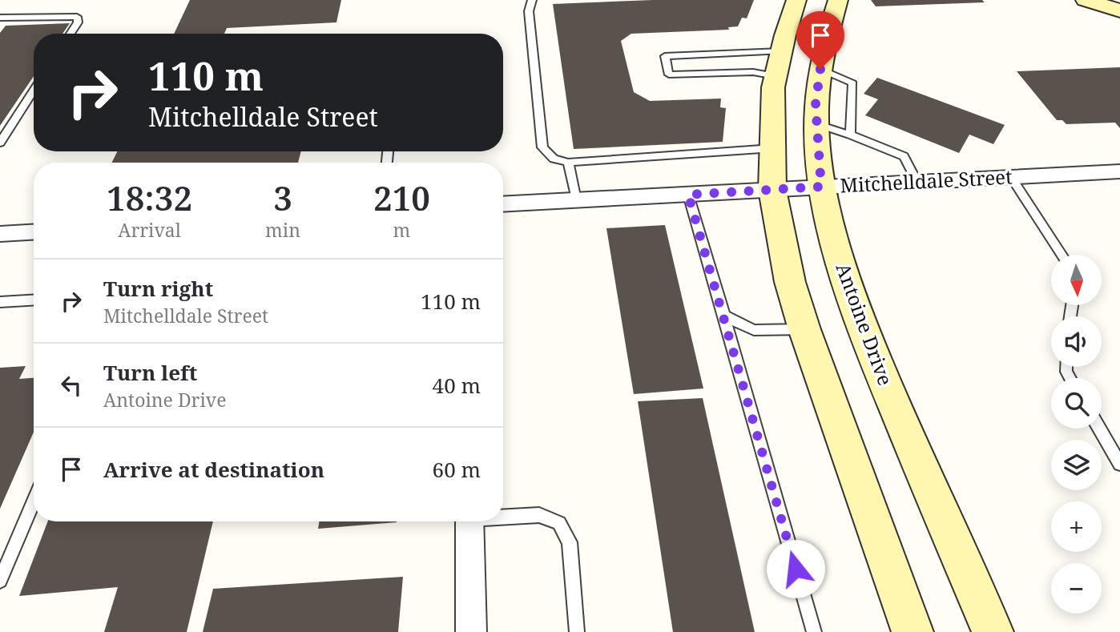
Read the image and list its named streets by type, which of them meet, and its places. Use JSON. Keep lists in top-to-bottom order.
{
  "streets": {
    "main road": ["Antoine Drive"],
    "street": ["Mitchelldale Street"]
  },
  "crossings": [
    ["Mitchelldale Street", "Antoine Drive"]
  ],
  "north": "bottom",
  "page": {
    "turn": ["110 m", "Mitchelldale Street"],
    "eta": [
      "18:32",
      "Arrival",
      "3",
      "min",
      "210",
      "m"
    ],
    "map_buttons": ["+", "−"],
    "list": [
      {
        "name": "Turn right",
        "note": "Mitchelldale Street",
        "value": "110 m"
      },
      {
        "name": "Turn left",
        "note": "Antoine Drive",
        "value": "40 m"
      },
      {
        "name": "Arrive at destination",
        "value": "60 m"
      }
    ]
  }
}
